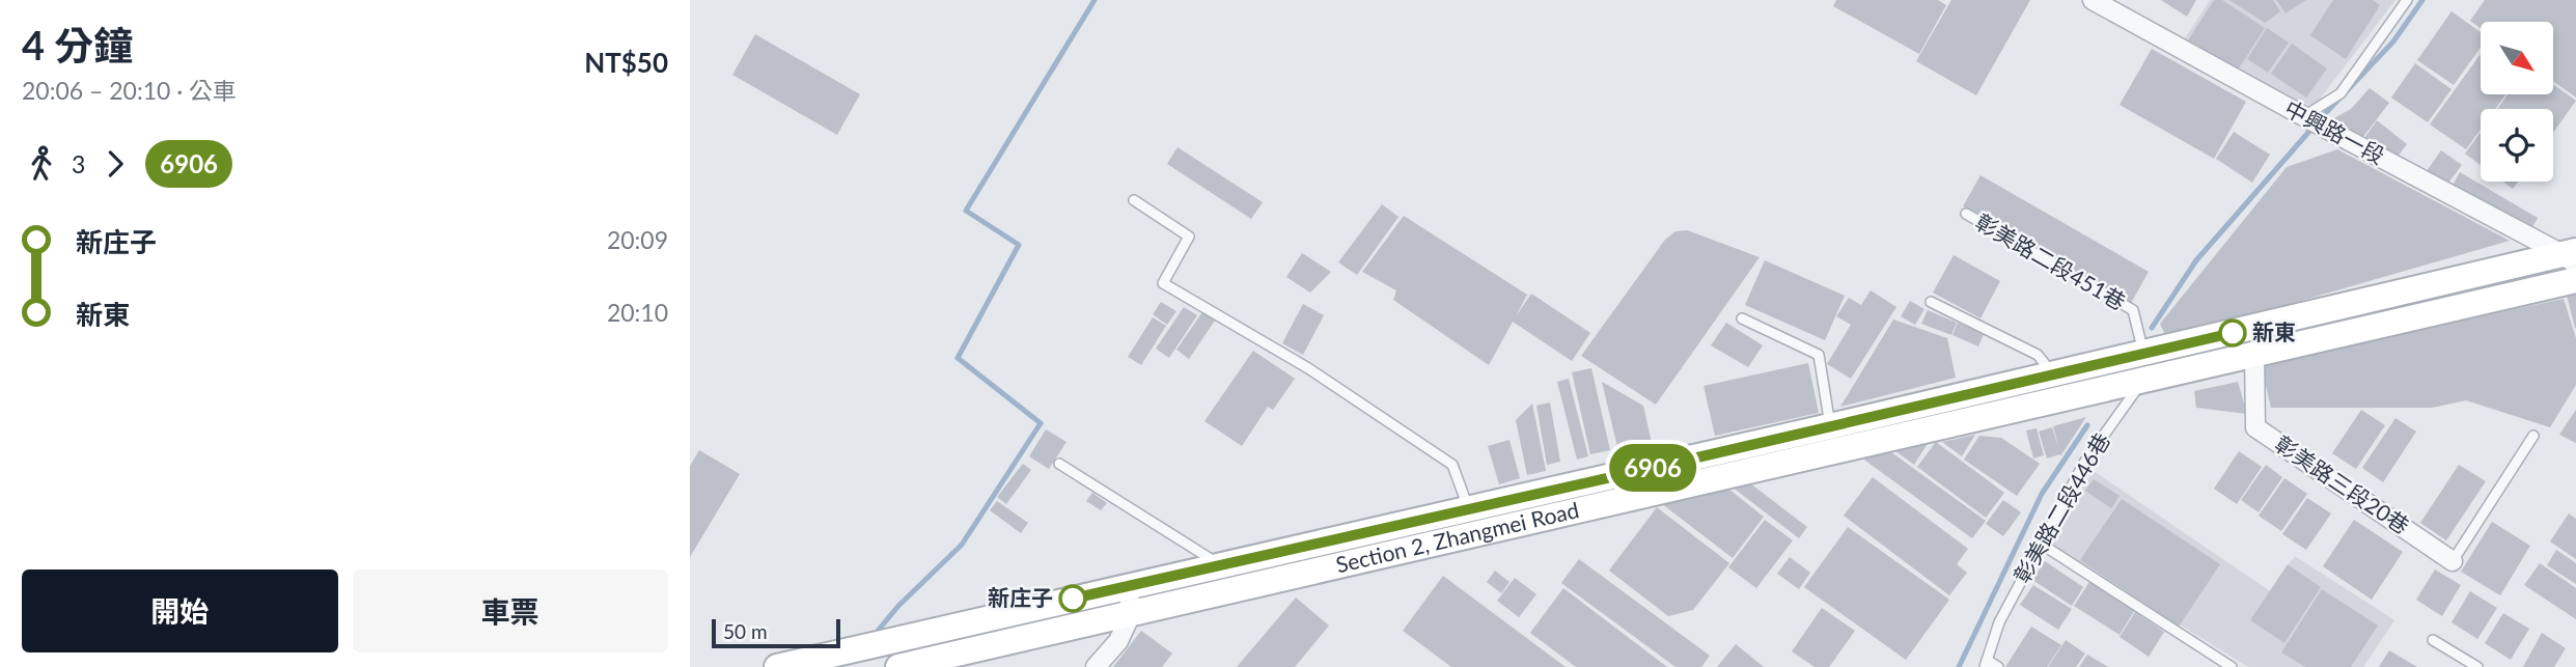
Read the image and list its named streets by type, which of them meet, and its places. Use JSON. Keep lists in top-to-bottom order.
{
  "streets": {
    "main road": ["Section 2, Zhangmei Road"],
    "street": ["中興路一段", "彰美路三段20巷"],
    "lane": ["彰美路二段451巷", "彰美路二段446巷"]
  },
  "crossings": [
    ["中興路一段", "Section 2, Zhangmei Road"],
    ["彰美路二段451巷", "Section 2, Zhangmei Road"],
    ["彰美路三段20巷", "Section 2, Zhangmei Road"],
    ["彰美路二段446巷", "Section 2, Zhangmei Road"]
  ],
  "places": ["新東", "新庄子"],
  "lines": ["bus line 6906"],
  "scale_bar": "50 m",
  "north": "bottom right",
  "page": {
    "heading": ["4 分鐘", "20:06 – 20:10 · 公車", "NT$50"],
    "on_map": "6906",
    "legs": ["3", "6906"],
    "list": [
      {
        "name": "新庄子",
        "value": "20:09"
      },
      {
        "name": "新東",
        "value": "20:10"
      }
    ],
    "buttons": ["開始", "車票"],
    "scale": "50 m"
  }
}
